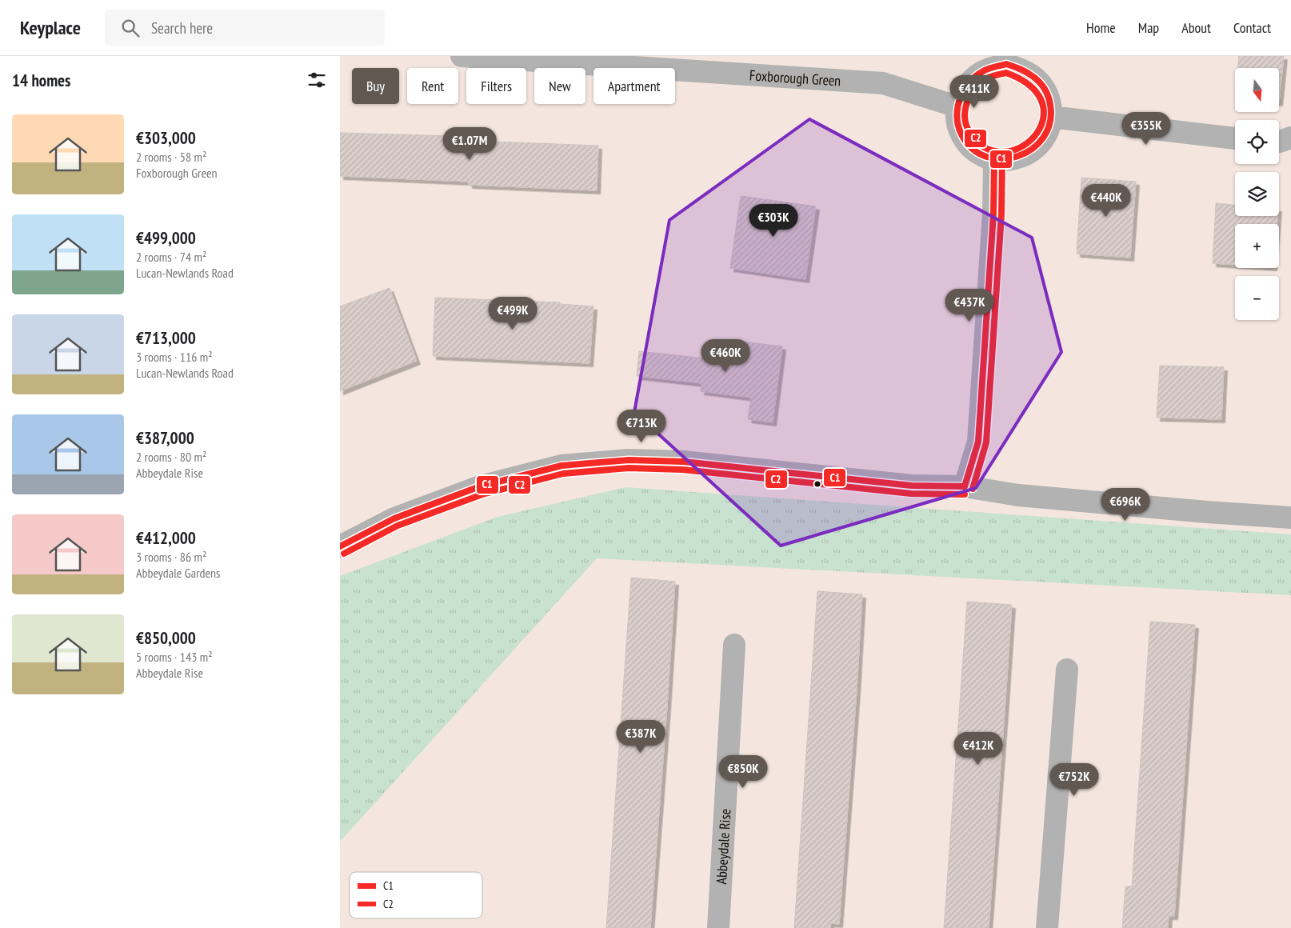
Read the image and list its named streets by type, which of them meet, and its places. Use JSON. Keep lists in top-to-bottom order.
{
  "streets": {
    "street": ["Foxborough Green", "Abbeydale Rise"]
  },
  "lines": ["transit line C1", "transit line C2"],
  "legend": ["C1", "C2"],
  "north": "bottom",
  "page": {
    "header": "Keyplace",
    "search": "Search here",
    "nav": [
      "Home",
      "Map",
      "About",
      "Contact"
    ],
    "heading": "14 homes",
    "map_buttons": ["+", "−"],
    "chip": [
      "Buy",
      "Rent",
      "Filters",
      "New",
      "Apartment"
    ],
    "price": [
      "€411K",
      "€355K",
      "€1.07M",
      "€440K",
      "€303K",
      "€437K",
      "€499K",
      "€460K",
      "€713K",
      "€696K",
      "€387K",
      "€412K",
      "€850K",
      "€752K"
    ],
    "list": [
      {
        "name": "€303,000",
        "note": "2 rooms · 58 m² · Foxborough Green"
      },
      {
        "name": "€499,000",
        "note": "2 rooms · 74 m² · Lucan-Newlands Road"
      },
      {
        "name": "€713,000",
        "note": "3 rooms · 116 m² · Lucan-Newlands Road"
      },
      {
        "name": "€387,000",
        "note": "2 rooms · 80 m² · Abbeydale Rise"
      },
      {
        "name": "€412,000",
        "note": "3 rooms · 86 m² · Abbeydale Gardens"
      },
      {
        "name": "€850,000",
        "note": "5 rooms · 143 m² · Abbeydale Rise"
      }
    ]
  }
}
